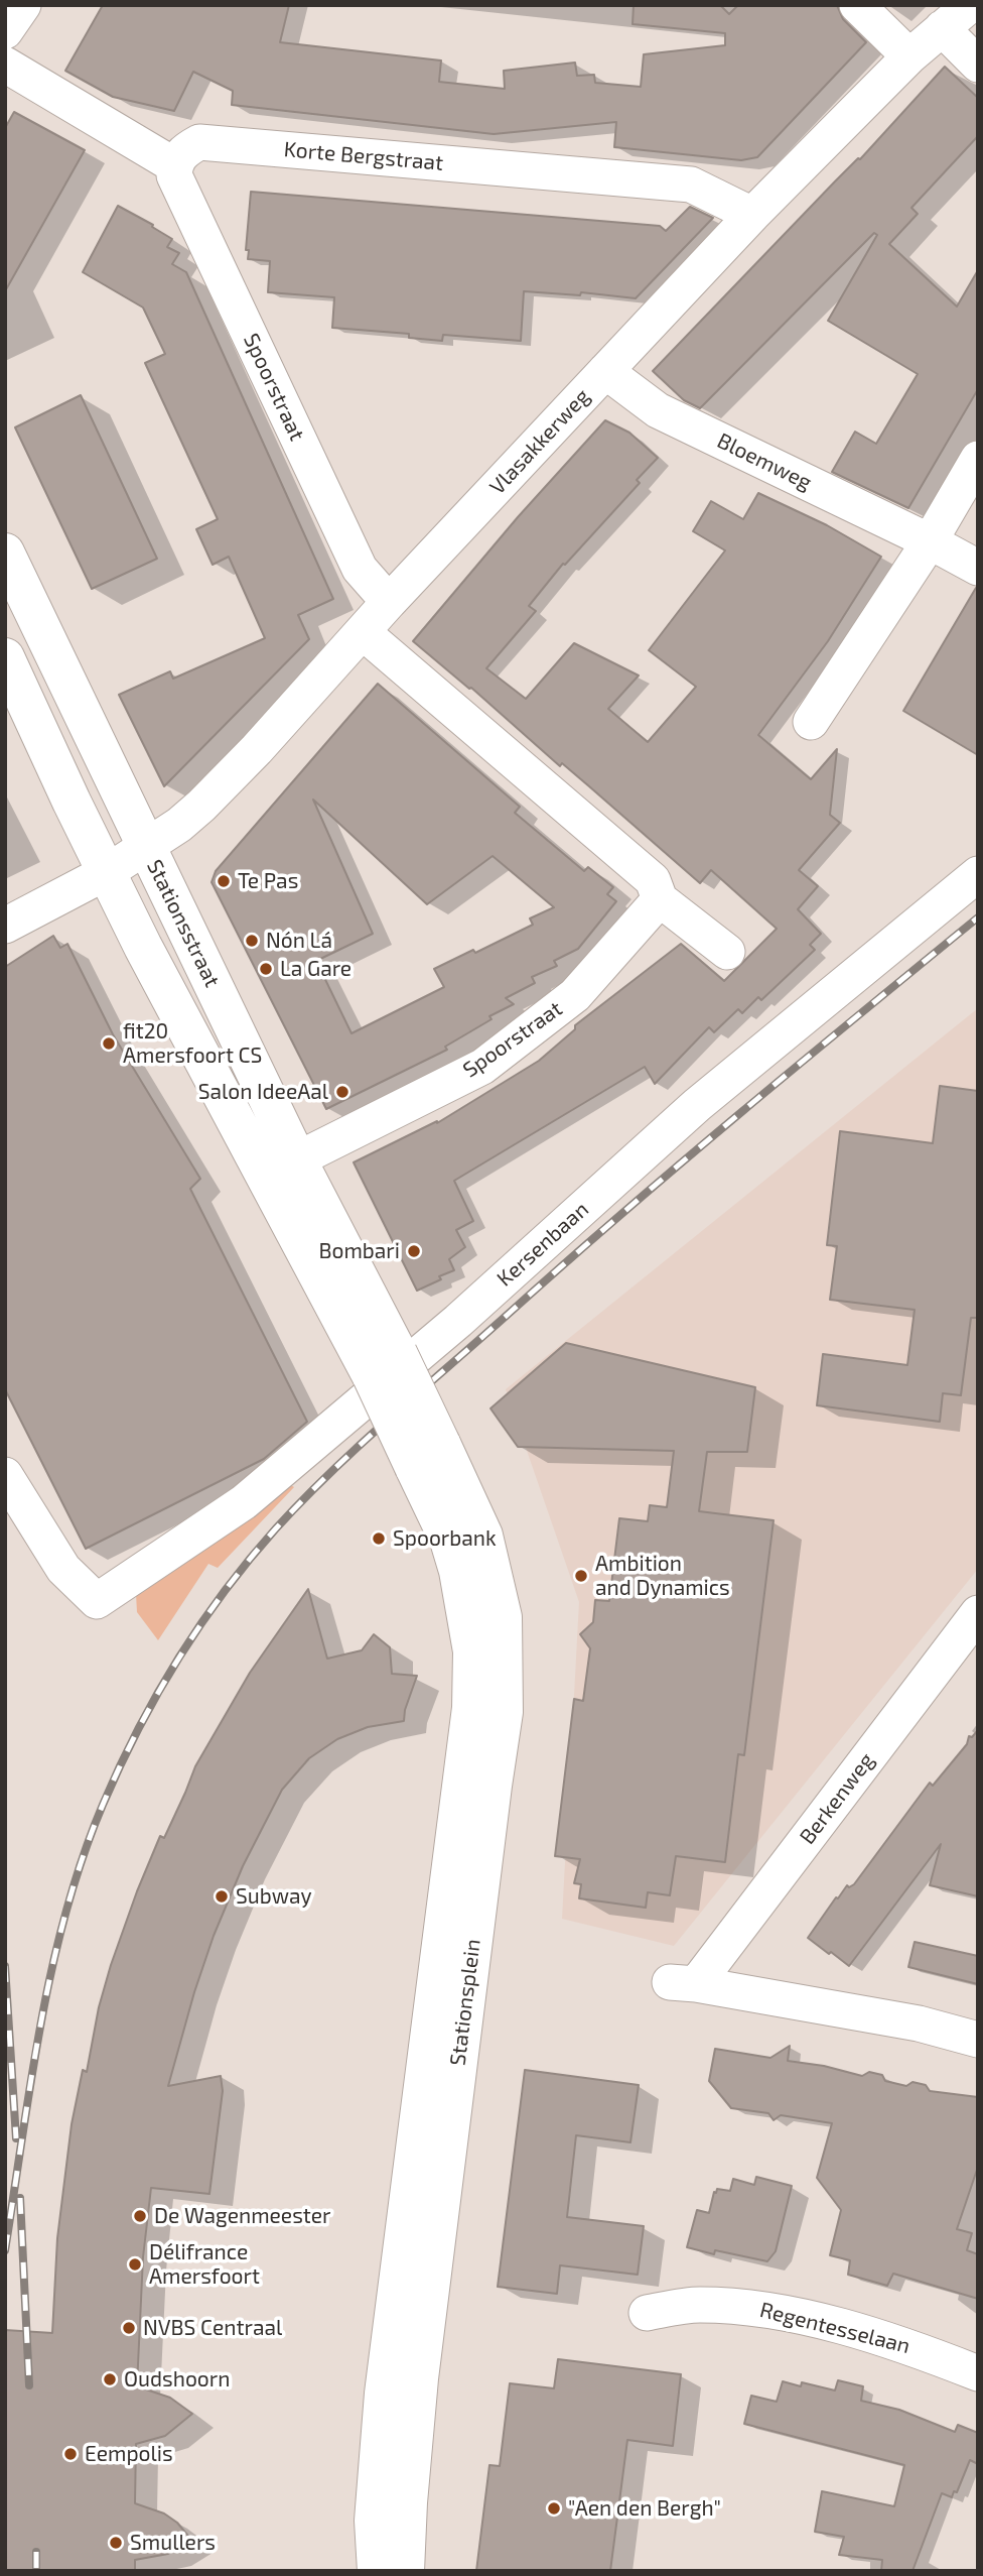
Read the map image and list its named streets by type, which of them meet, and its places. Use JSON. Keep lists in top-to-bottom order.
{
  "streets": {
    "main road": ["Stationsstraat", "Stationsplein"],
    "street": [
      "Korte Bergstraat",
      "Spoorstraat",
      "Vlasakkerweg",
      "Bloemweg",
      "Kersenbaan",
      "Berkenweg",
      "Regentesselaan"
    ]
  },
  "crossings": [
    ["Korte Bergstraat", "Spoorstraat"],
    ["Korte Bergstraat", "Vlasakkerweg"],
    ["Spoorstraat", "Vlasakkerweg"],
    ["Spoorstraat", "Stationsstraat"],
    ["Vlasakkerweg", "Bloemweg"],
    ["Vlasakkerweg", "Stationsstraat"],
    ["Stationsstraat", "Stationsplein"]
  ],
  "places": [
    "Te Pas",
    "Nón Lá",
    "La Gare",
    "fit20 Amersfoort CS",
    "Salon IdeeAal",
    "Bombari",
    "Spoorbank",
    "Ambition and Dynamics",
    "Subway",
    "De Wagenmeester",
    "Délifrance Amersfoort",
    "NVBS Centraal",
    "Oudshoorn",
    "Eempolis",
    "\"Aen den Bergh\"",
    "Smullers"
  ]
}
